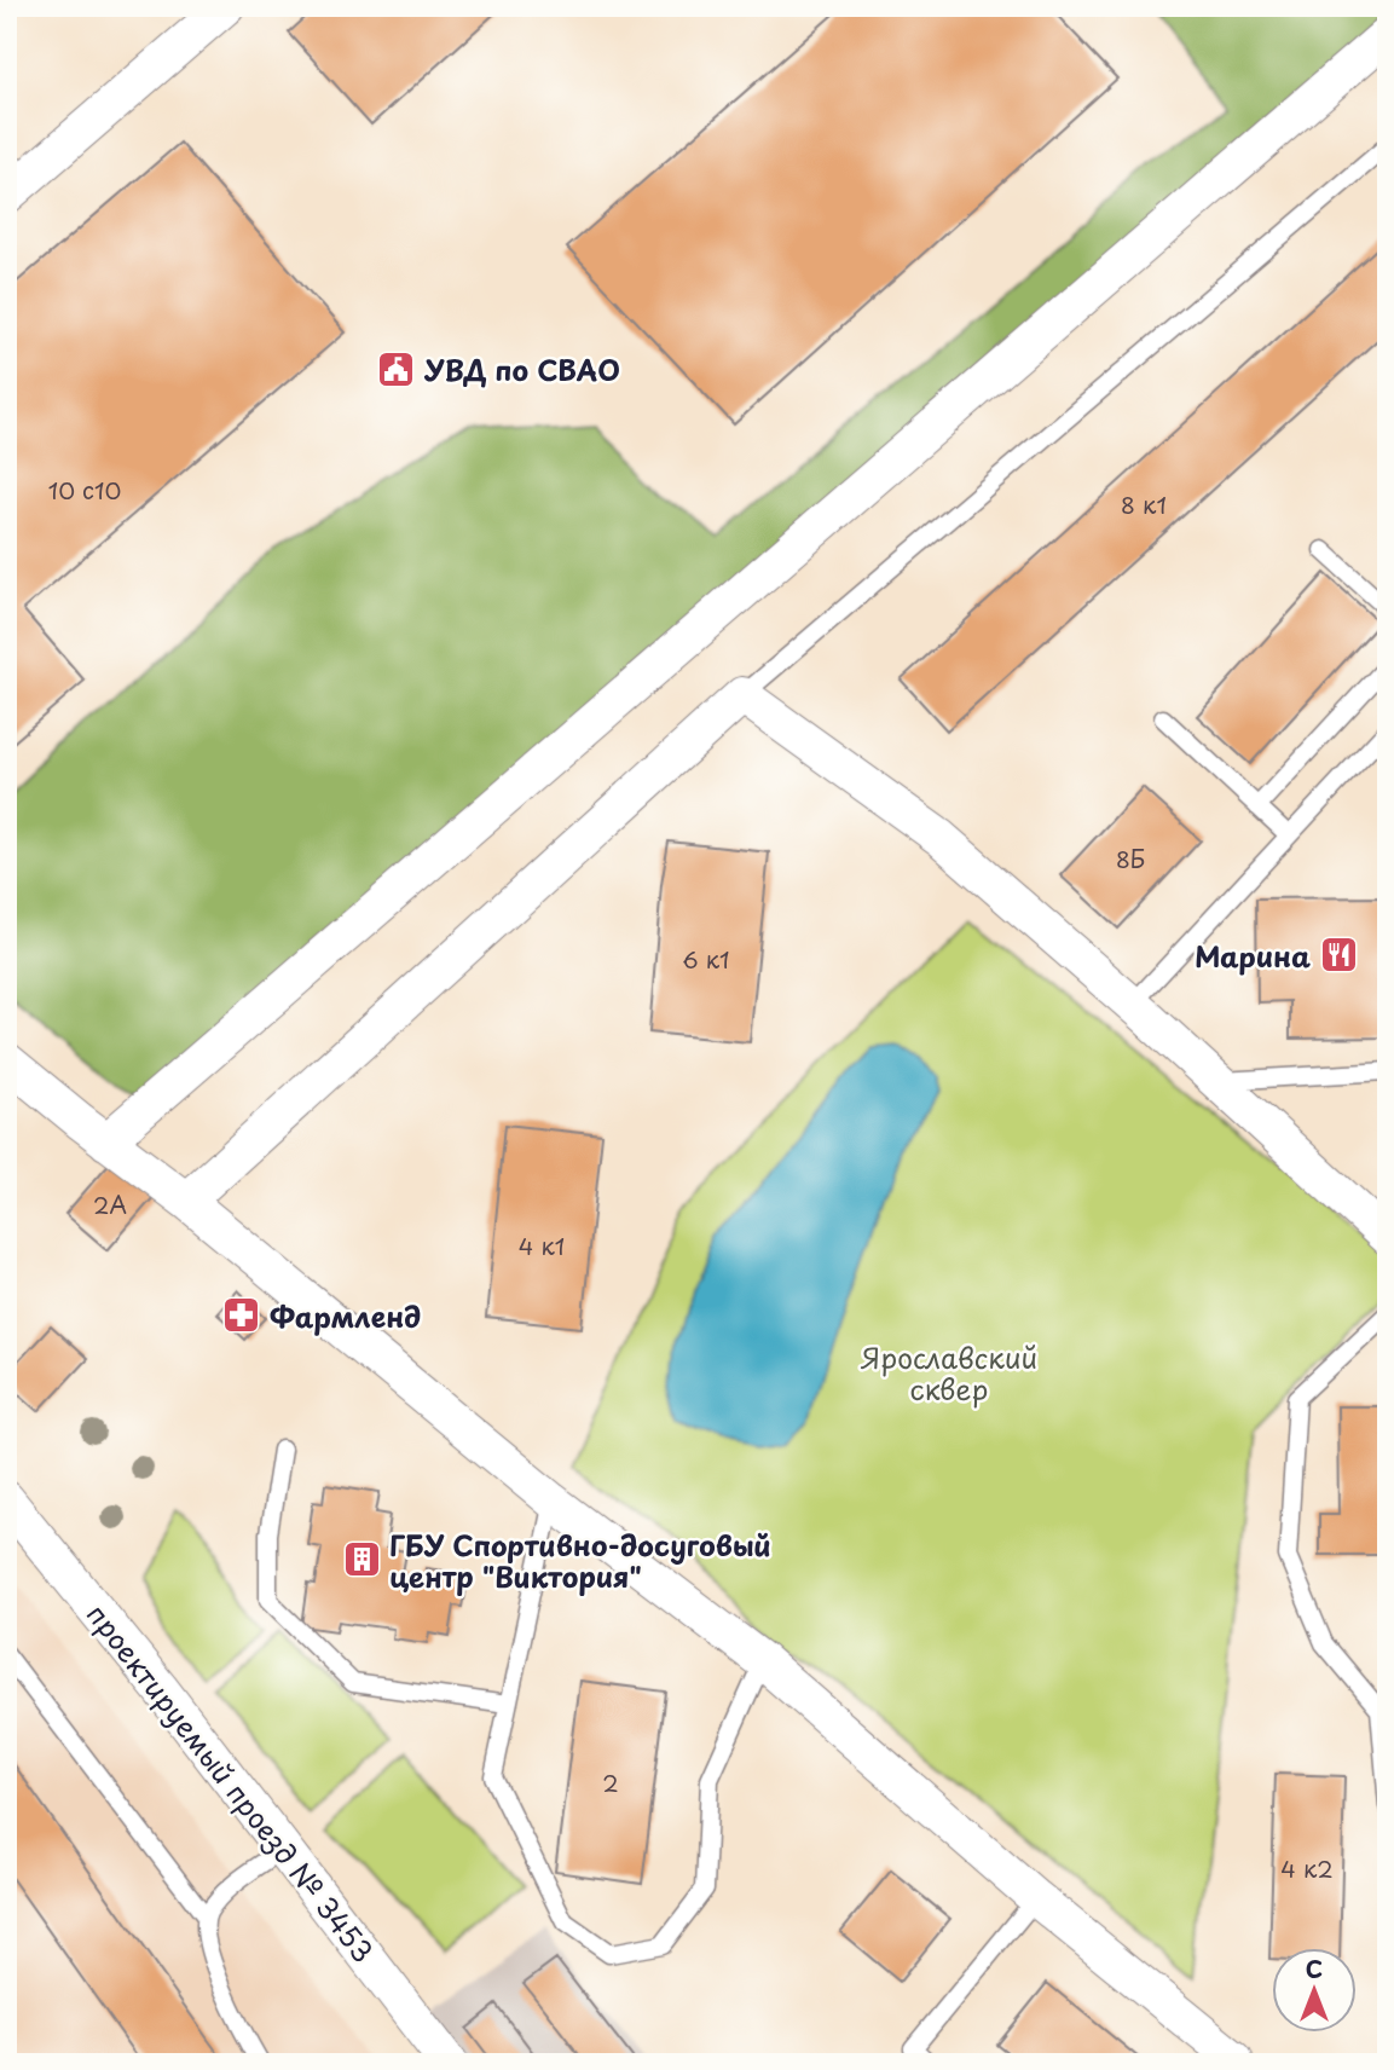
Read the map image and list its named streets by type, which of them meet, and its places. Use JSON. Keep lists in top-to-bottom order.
{
  "streets": {
    "street": ["проектируемый проезд № 3453"]
  },
  "parks": ["Ярославский сквер"],
  "places": {
    "public building": ["УВД по СВАО"],
    "restaurant": ["Марина"],
    "pharmacy": ["Фармленд"],
    "building": ["ГБУ Спортивно-досуговый центр \"Виктория\""]
  },
  "house_numbers": [
    "10 с10",
    "8 к1",
    "8Б",
    "6 к1",
    "2А",
    "4 к1",
    "2",
    "4 к2"
  ],
  "north": "top"
}
